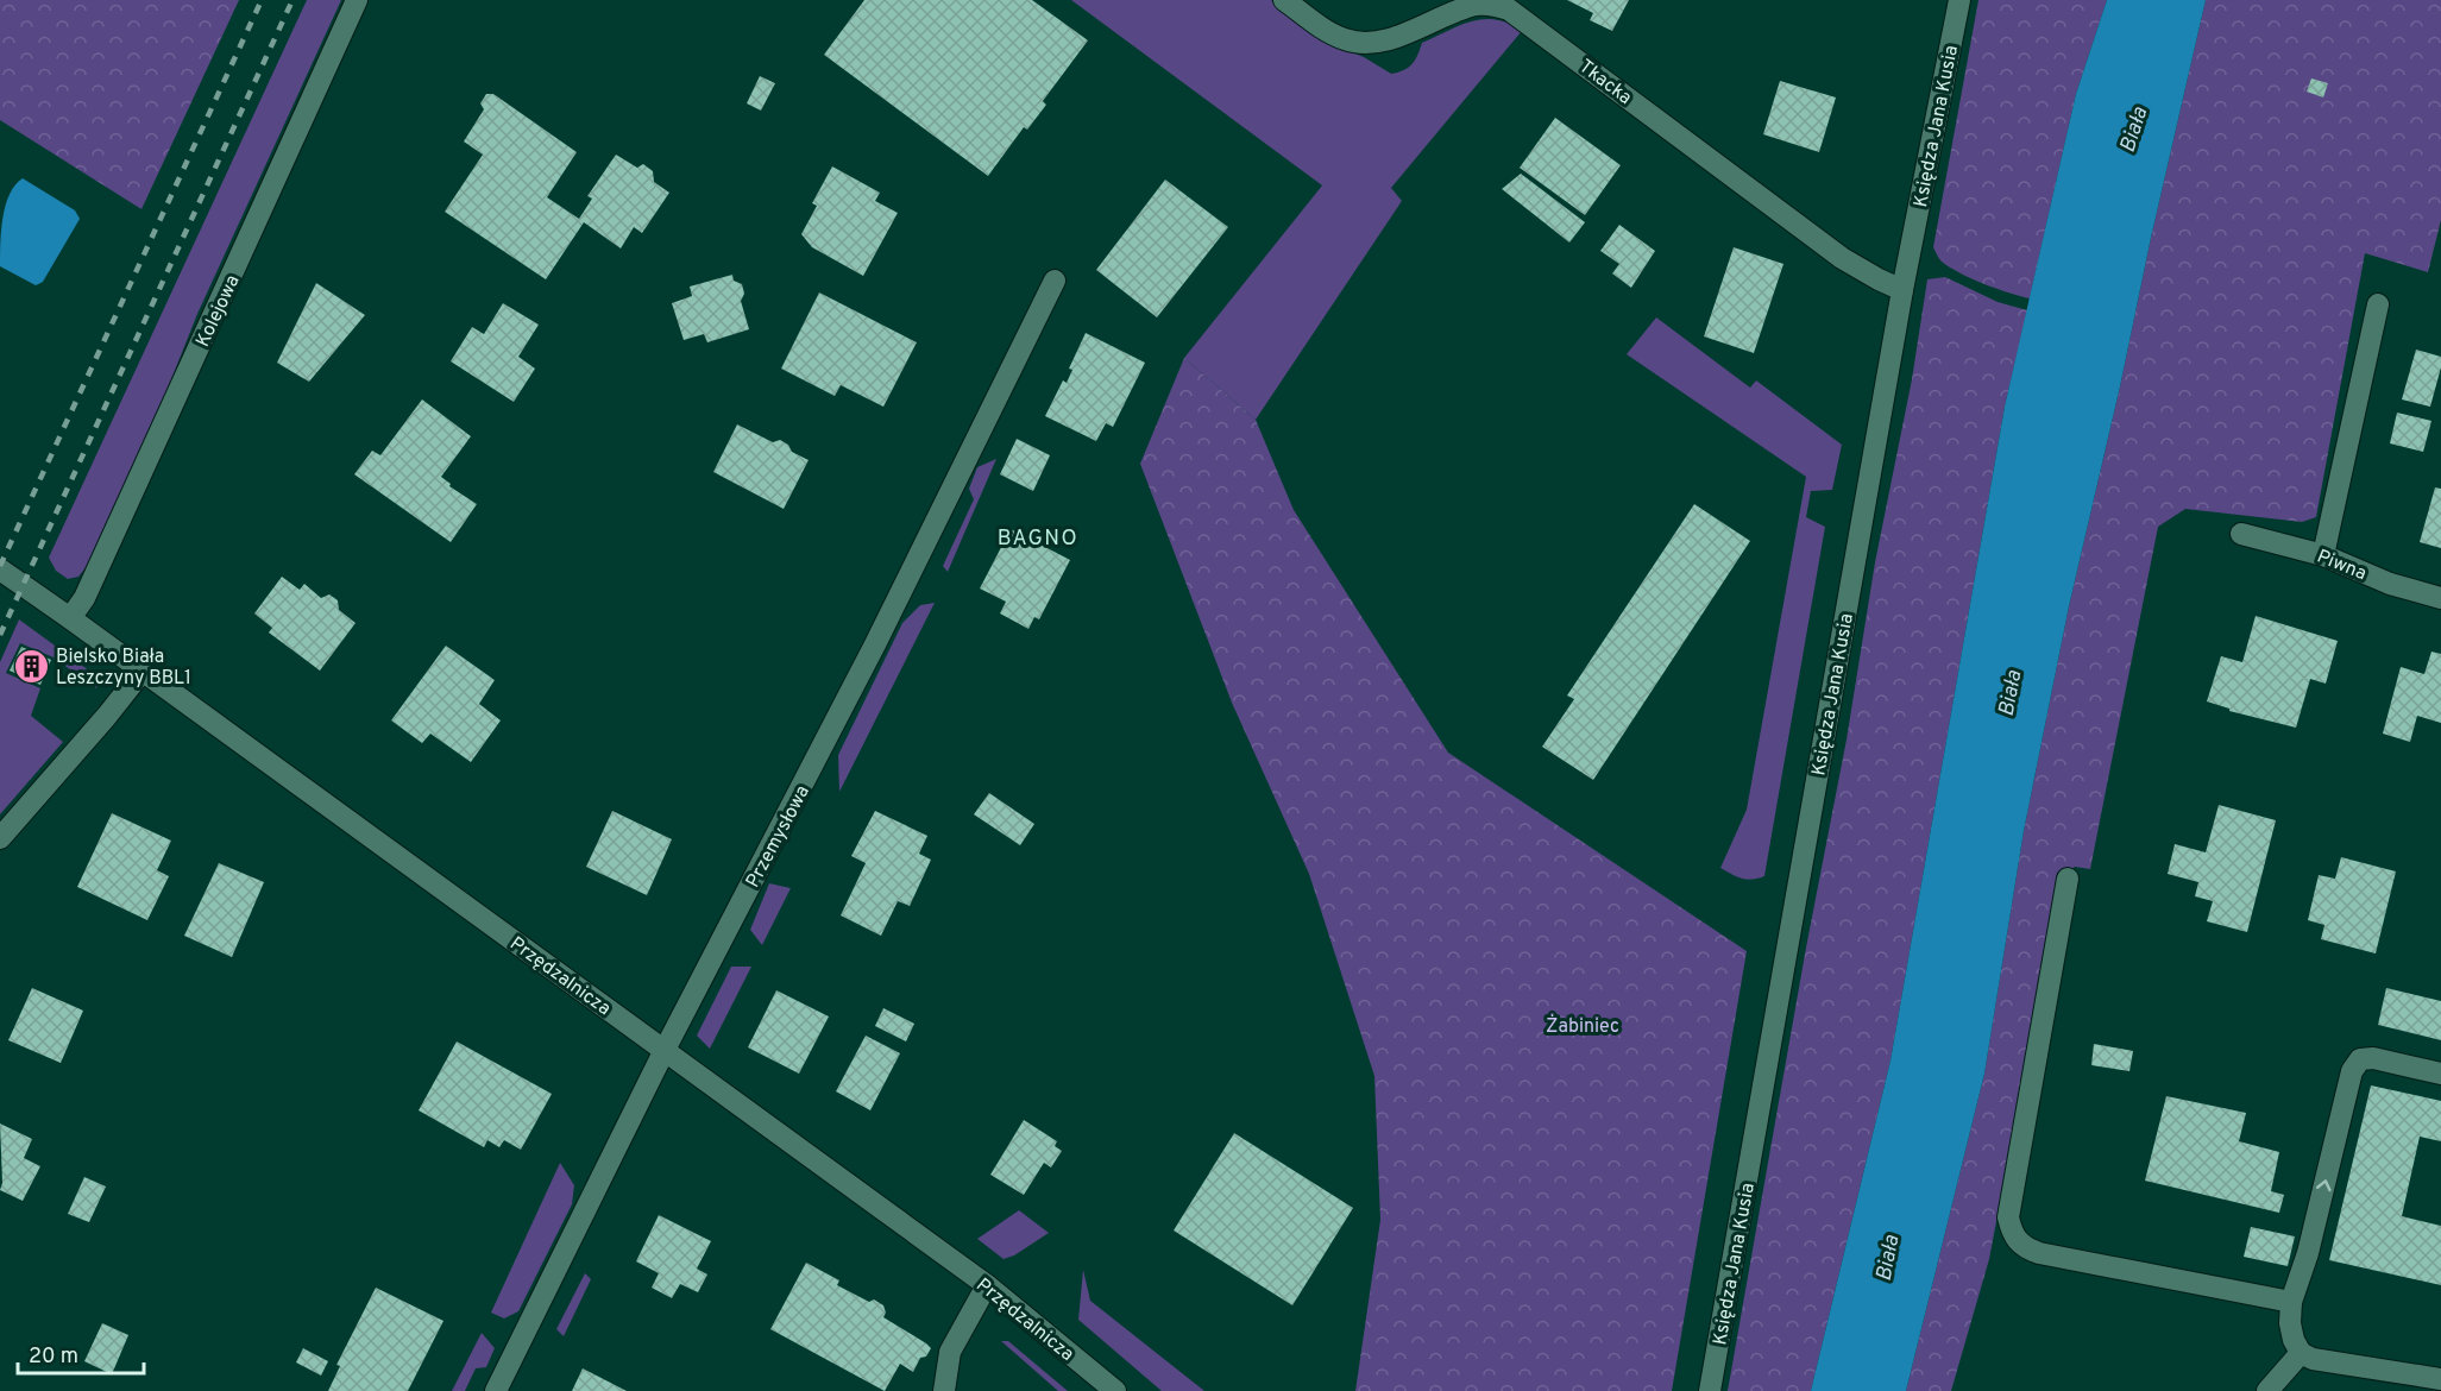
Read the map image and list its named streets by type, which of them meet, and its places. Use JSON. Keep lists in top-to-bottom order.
{
  "streets": {
    "street": [
      "Tkacka",
      "Księdza Jana Kusia",
      "Kolejowa",
      "Piwna",
      "Przemysłowa",
      "Przędzalnicza"
    ]
  },
  "crossings": [
    ["Tkacka", "Księdza Jana Kusia"],
    ["Kolejowa", "Przędzalnicza"],
    ["Przemysłowa", "Przędzalnicza"]
  ],
  "districts": ["BAGNO"],
  "water": ["Biała"],
  "parks": ["Żabiniec"],
  "places": {
    "building": ["Bielsko Biała Leszczyny BBL1"]
  },
  "scale_bar": "20 m"
}
